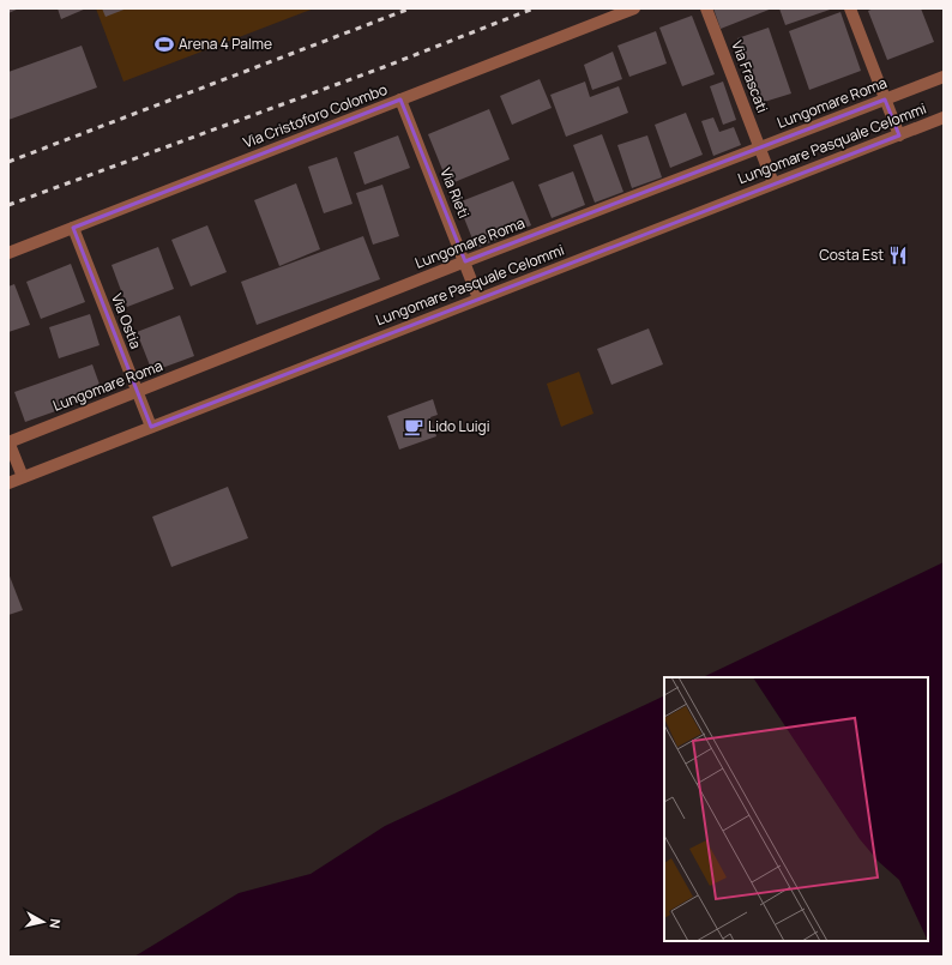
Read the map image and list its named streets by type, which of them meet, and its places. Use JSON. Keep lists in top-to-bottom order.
{
  "streets": {
    "street": [
      "Via Frascati",
      "Lungomare Roma",
      "Via Cristoforo Colombo",
      "Lungomare Pasquale Celommi",
      "Via Rieti",
      "Via Ostia"
    ]
  },
  "crossings": [
    ["Via Frascati", "Lungomare Roma"],
    ["Via Frascati", "Lungomare Pasquale Celommi"],
    ["Lungomare Roma", "Via Rieti"],
    ["Lungomare Roma", "Via Ostia"],
    ["Via Cristoforo Colombo", "Via Rieti"],
    ["Via Cristoforo Colombo", "Via Ostia"],
    ["Lungomare Pasquale Celommi", "Via Rieti"],
    ["Lungomare Pasquale Celommi", "Via Ostia"]
  ],
  "places": {
    "sports": ["Arena 4 Palme"],
    "restaurant": ["Costa Est"],
    "cafe": ["Lido Luigi"]
  },
  "north": "right"
}
